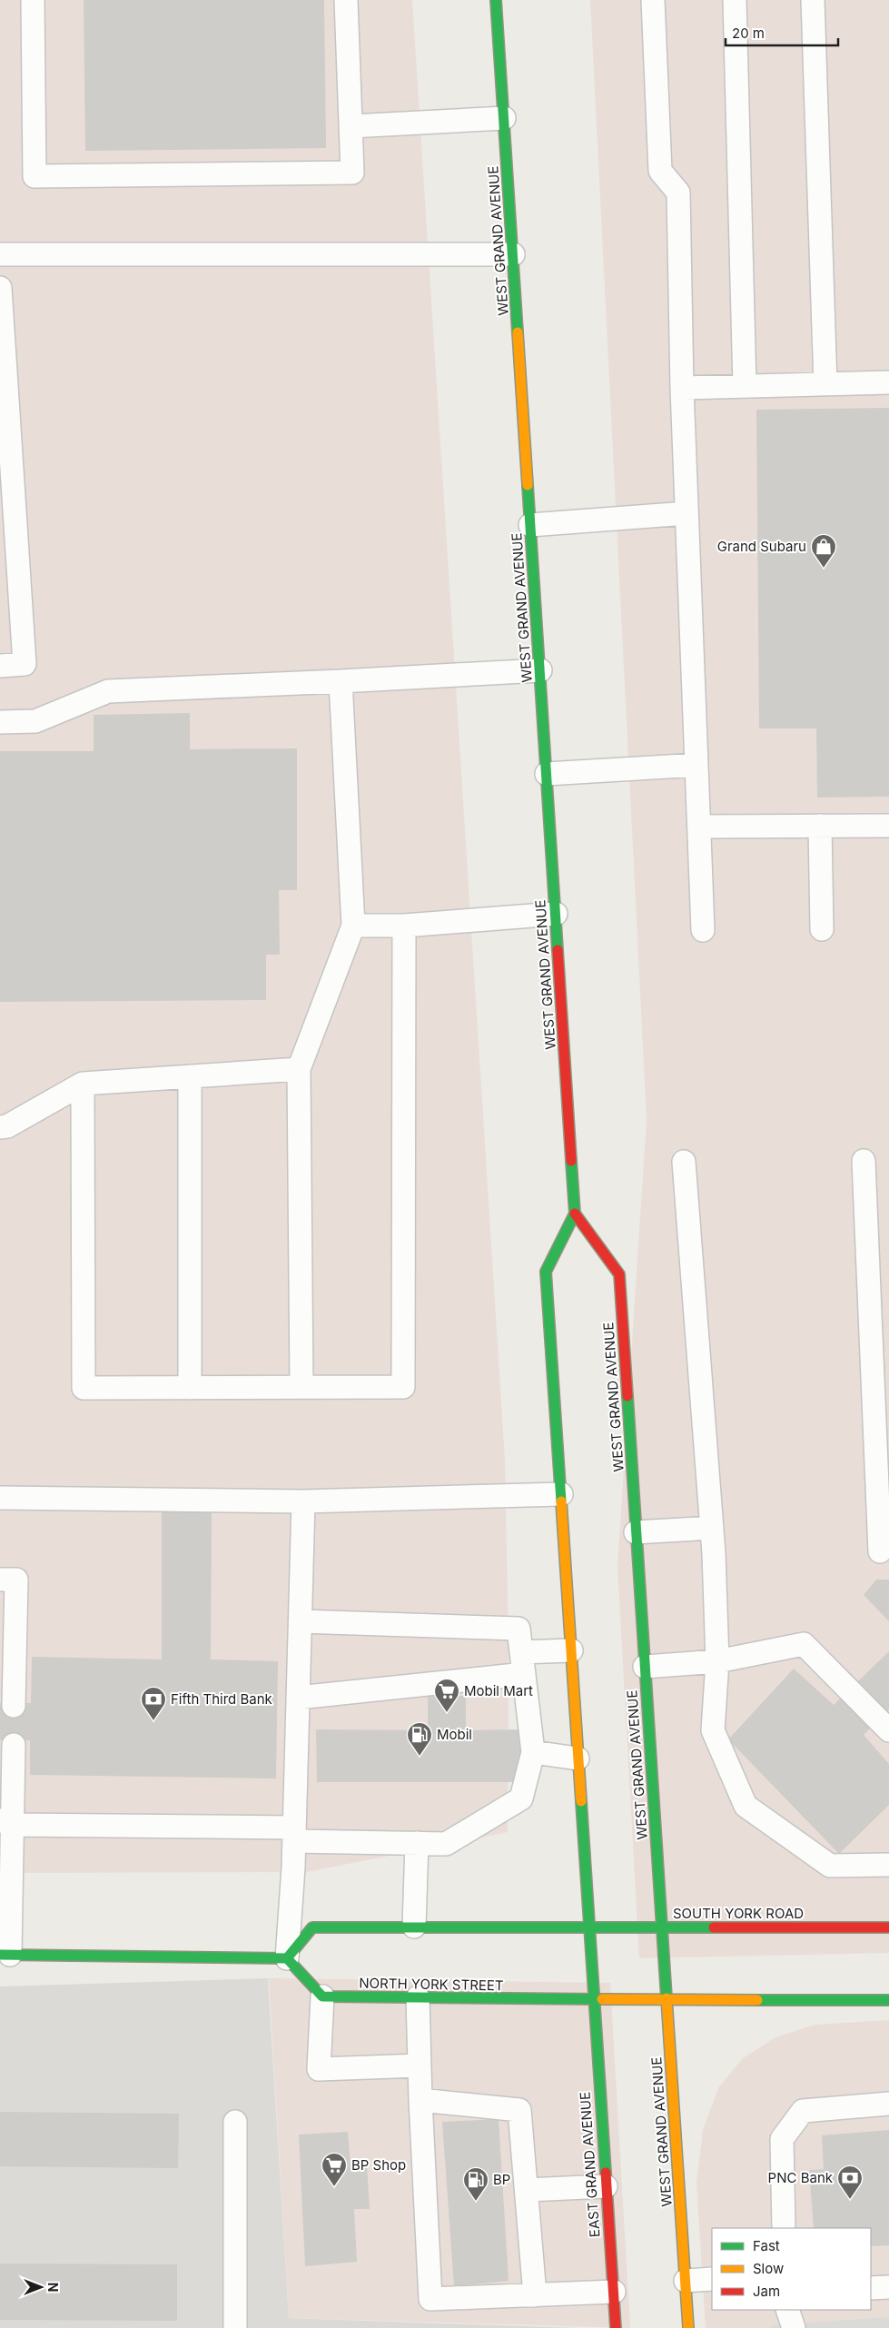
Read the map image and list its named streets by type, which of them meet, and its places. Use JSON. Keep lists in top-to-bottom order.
{
  "streets": {
    "main road": [
      "WEST GRAND AVENUE",
      "SOUTH YORK ROAD",
      "NORTH YORK STREET",
      "EAST GRAND AVENUE"
    ]
  },
  "crossings": [
    ["WEST GRAND AVENUE", "SOUTH YORK ROAD"],
    ["NORTH YORK STREET", "EAST GRAND AVENUE"]
  ],
  "places": {
    "shop": ["Grand Subaru"],
    "supermarket": ["Mobil Mart", "BP Shop"],
    "bank": ["Fifth Third Bank", "PNC Bank"],
    "fuel station": ["Mobil", "BP"]
  },
  "legend": ["Fast", "Slow", "Jam"],
  "scale_bar": "20 m",
  "north": "right"
}
